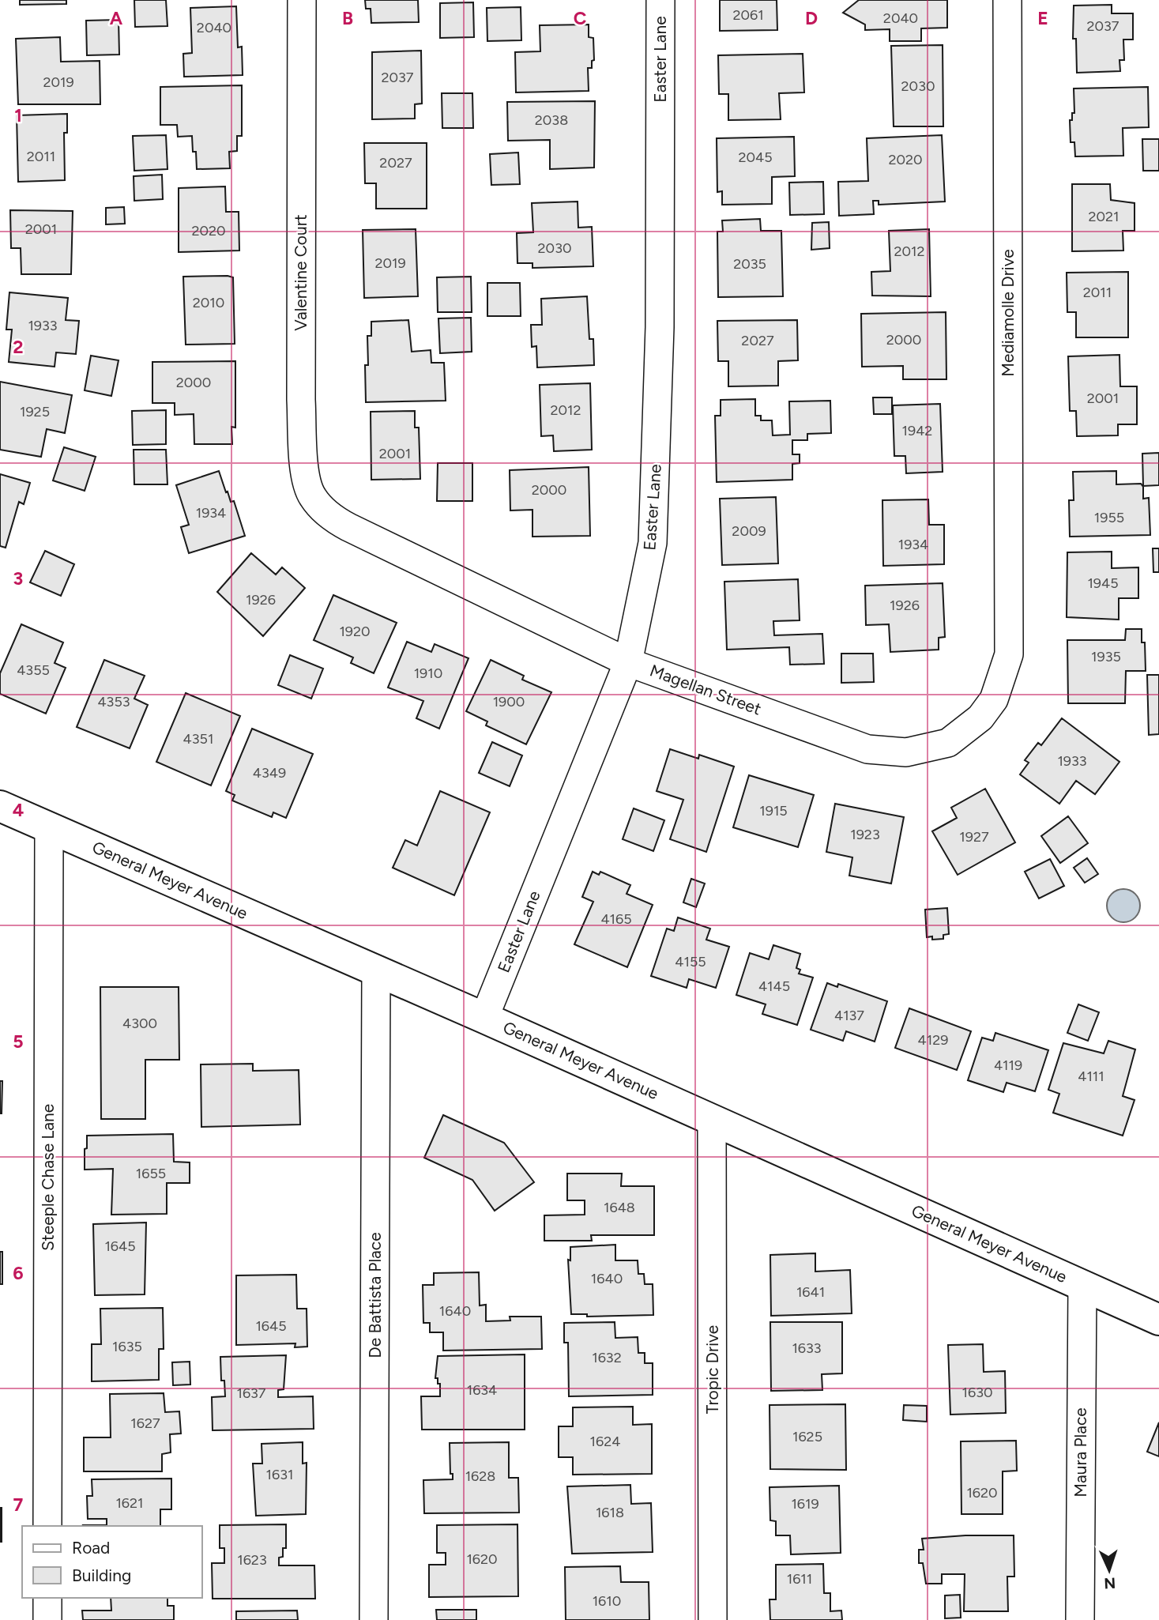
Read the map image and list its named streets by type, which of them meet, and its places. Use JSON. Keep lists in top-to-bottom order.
{
  "streets": {
    "main road": ["General Meyer Avenue"],
    "street": [
      "Easter Lane",
      "Valentine Court",
      "Mediamolle Drive",
      "Magellan Street",
      "Steeple Chase Lane",
      "De Battista Place",
      "Tropic Drive",
      "Maura Place"
    ]
  },
  "crossings": [
    ["Easter Lane", "Magellan Street"],
    ["Easter Lane", "General Meyer Avenue"],
    ["Valentine Court", "Magellan Street"],
    ["Mediamolle Drive", "Magellan Street"],
    ["General Meyer Avenue", "Steeple Chase Lane"],
    ["General Meyer Avenue", "De Battista Place"],
    ["General Meyer Avenue", "Tropic Drive"],
    ["General Meyer Avenue", "Maura Place"]
  ],
  "house_numbers": [
    "2061",
    "2040",
    "2037",
    "2040",
    "2037",
    "2019",
    "2030",
    "2038",
    "2011",
    "2045",
    "2020",
    "2027",
    "2021",
    "2001",
    "2020",
    "2030",
    "2012",
    "2019",
    "2035",
    "2011",
    "2010",
    "1933",
    "2000",
    "2027",
    "2000",
    "2001",
    "2012",
    "1925",
    "1942",
    "2001",
    "2000",
    "1934",
    "1955",
    "2009",
    "1934",
    "1945",
    "1926",
    "1926",
    "1920",
    "1935",
    "4355",
    "1910",
    "4353",
    "1900",
    "4351",
    "1933",
    "4349",
    "1915",
    "1923",
    "1927",
    "4165",
    "4155",
    "4145",
    "4137",
    "4300",
    "4129",
    "4119",
    "4111",
    "1655",
    "1648",
    "1645",
    "1640",
    "1641",
    "1640",
    "1645",
    "1635",
    "1633",
    "1632",
    "1634",
    "1630",
    "1637",
    "1627",
    "1625",
    "1624",
    "1631",
    "1628",
    "1620",
    "1621",
    "1619",
    "1618",
    "1620",
    "1623",
    "1611",
    "1610"
  ],
  "legend": ["Road", "Building"],
  "north": "bottom",
  "grid": {
    "columns": [
      "A",
      "B",
      "C",
      "D",
      "E"
    ],
    "rows": [
      "1",
      "2",
      "3",
      "4",
      "5",
      "6",
      "7"
    ]
  }
}
